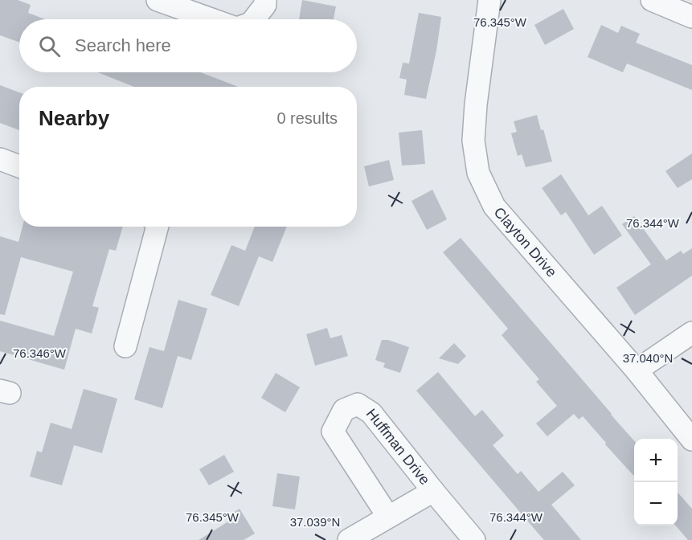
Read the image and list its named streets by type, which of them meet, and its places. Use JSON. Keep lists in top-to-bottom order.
{
  "streets": {
    "street": ["Clayton Drive", "Huffman Drive"]
  },
  "page": {
    "search": "Search here",
    "heading": ["Nearby", "0 results"],
    "map_buttons": ["+", "−"]
  },
  "coordinates": [
    "76.345°W",
    "76.344°W",
    "76.346°W",
    "37.040°N",
    "37.039°N"
  ]
}
